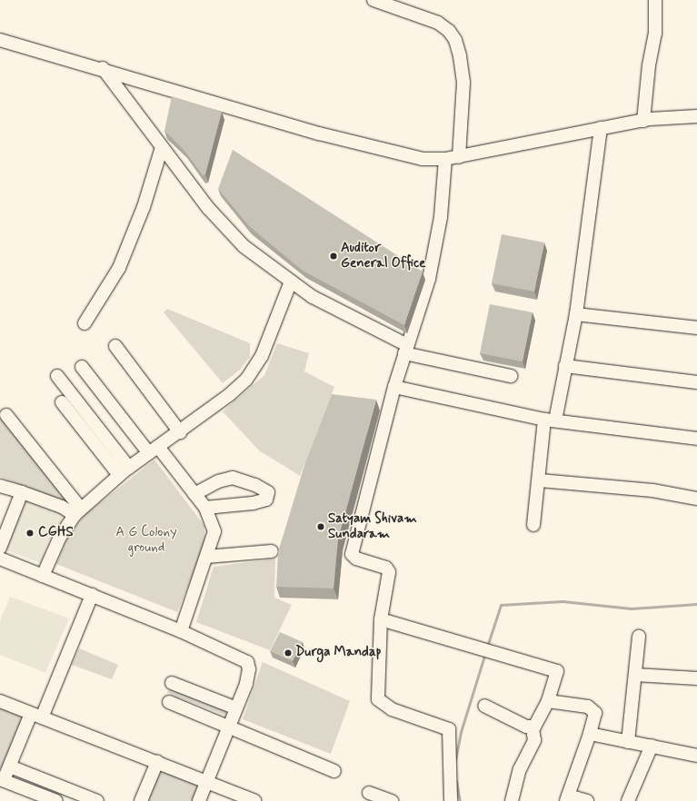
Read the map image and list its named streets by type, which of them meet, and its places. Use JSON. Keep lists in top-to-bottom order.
{
  "parks": ["A G Colony ground"],
  "places": [
    "Auditor General Office",
    "Satyam Shivam Sundaram",
    "CGHS",
    "Durga Mandap"
  ]
}
